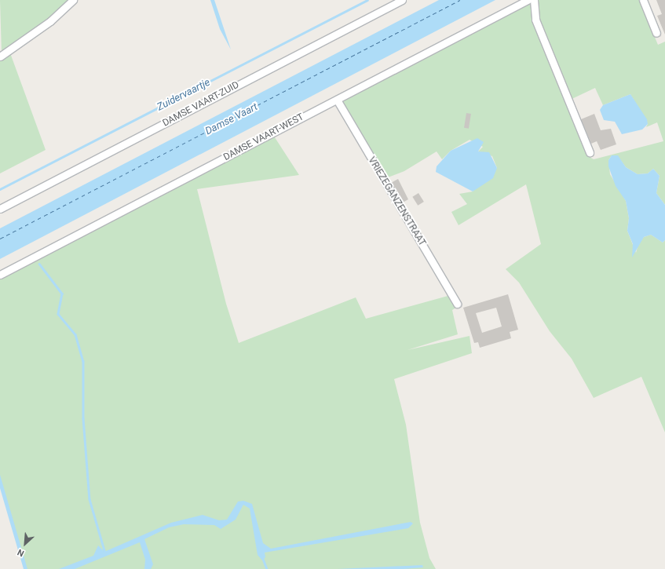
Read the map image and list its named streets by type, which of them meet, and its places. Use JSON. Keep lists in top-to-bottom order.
{
  "streets": {
    "street": ["DAMSE VAART-ZUID", "DAMSE VAART-WEST", "VRIEZEGANZENSTRAAT"]
  },
  "crossings": [
    ["DAMSE VAART-WEST", "VRIEZEGANZENSTRAAT"]
  ],
  "water": ["Zuidervaartje", "Damse Vaart"],
  "north": "bottom left"
}
